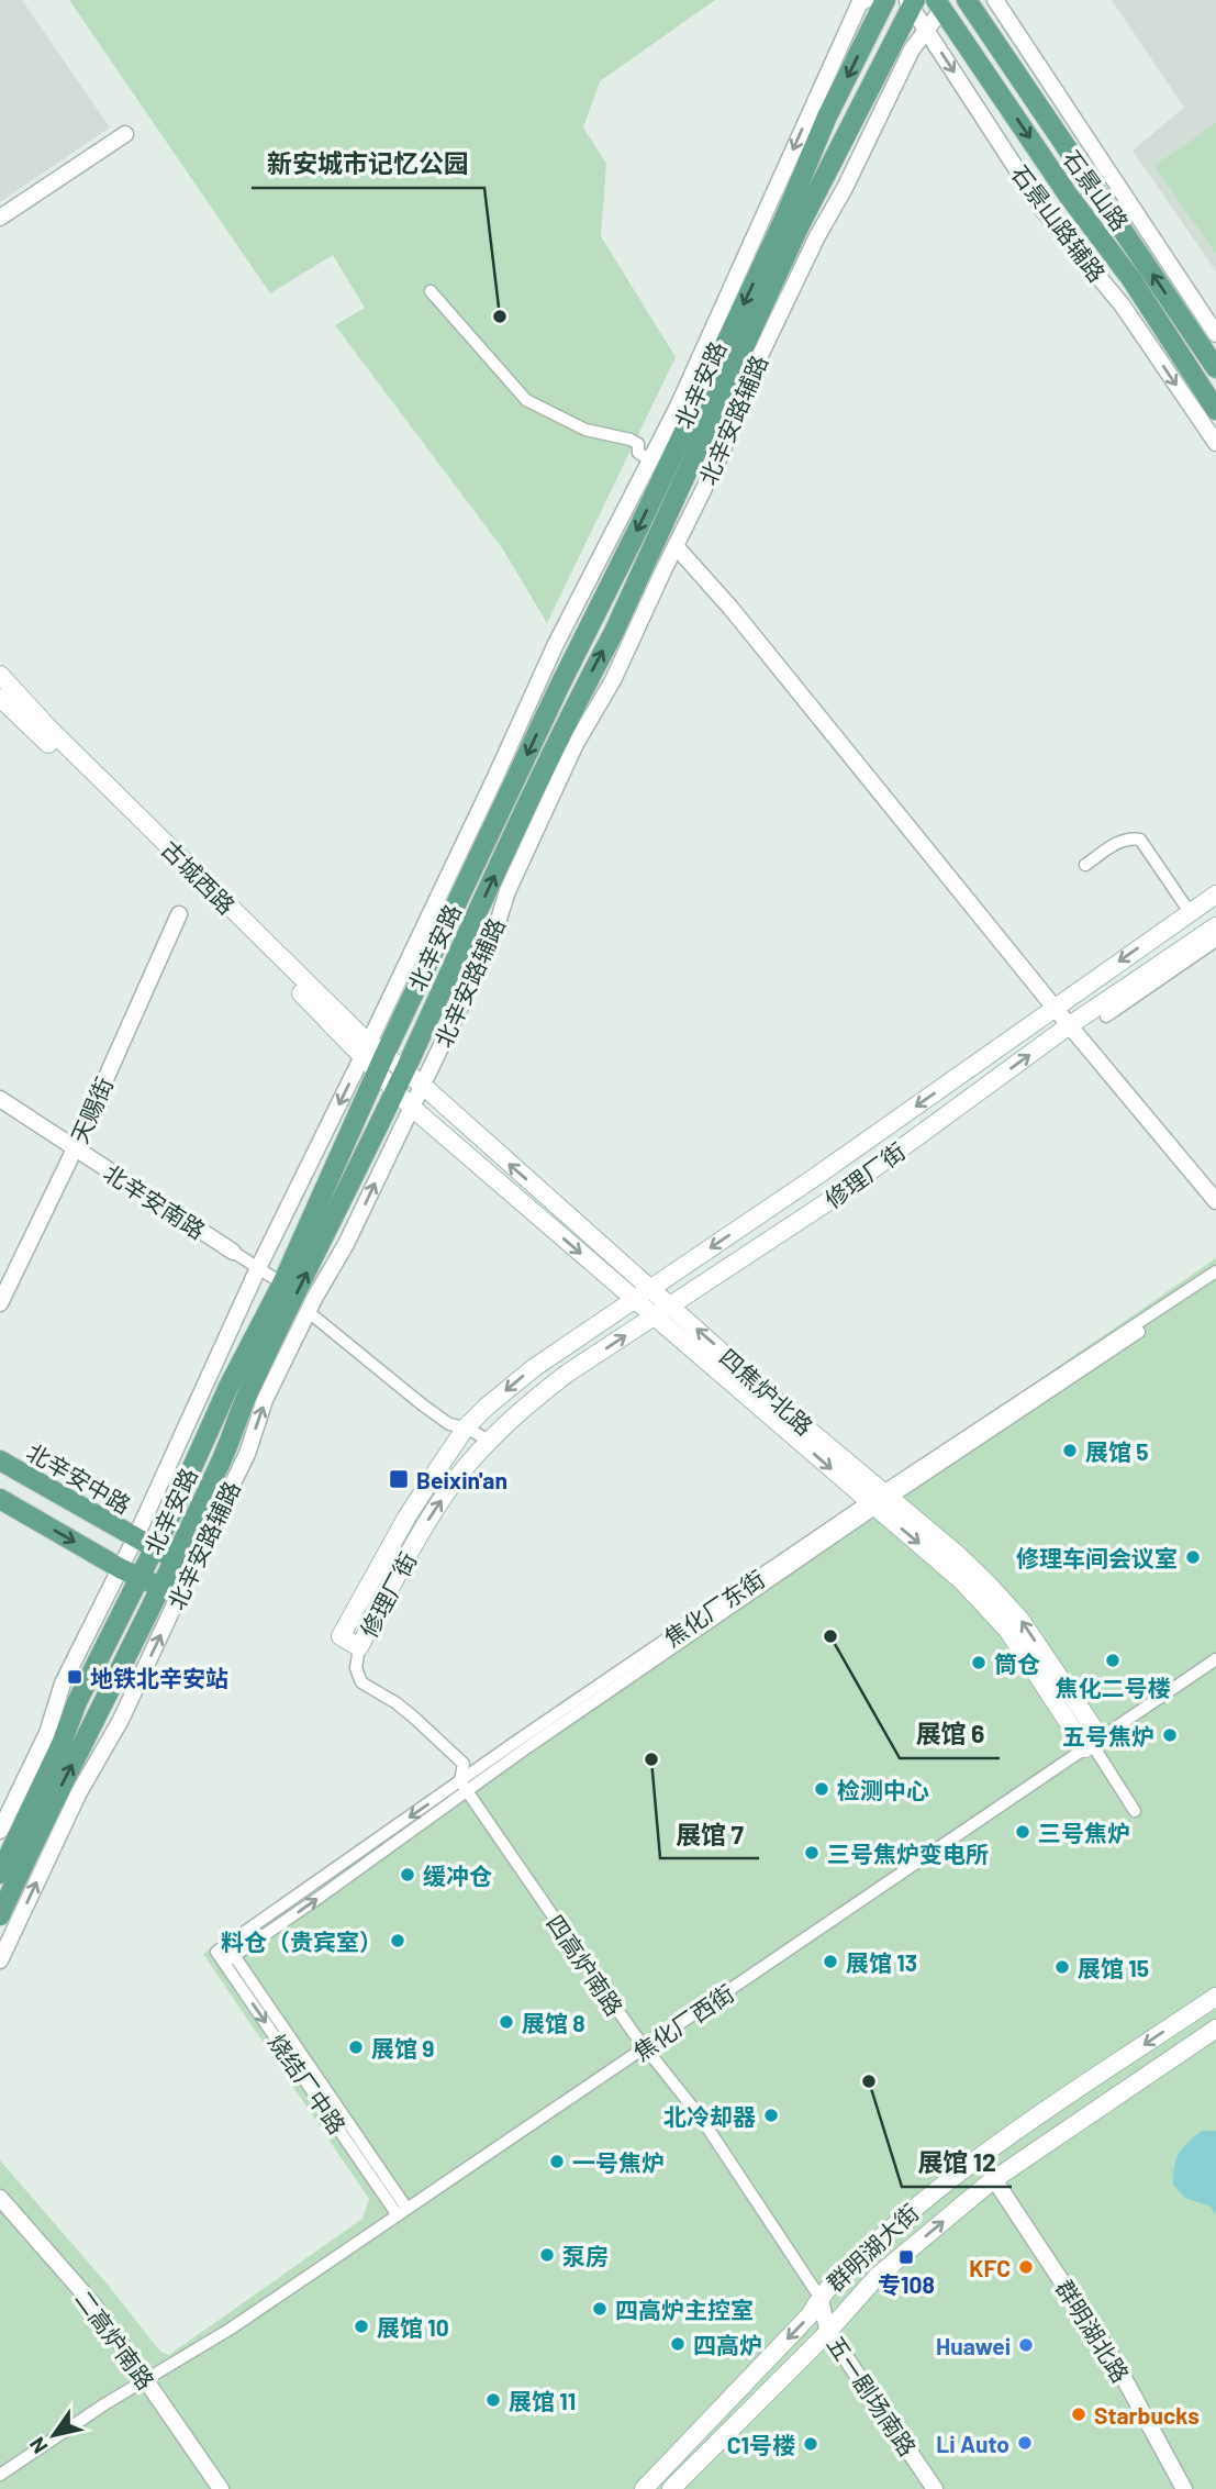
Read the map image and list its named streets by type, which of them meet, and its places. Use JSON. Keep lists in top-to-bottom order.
{
  "streets": {
    "main road": [
      "石景山路",
      "北辛安路",
      "古城西路",
      "修理厂街",
      "四焦炉北路",
      "北辛安中路",
      "群明湖大街"
    ],
    "street": [
      "石景山路辅路",
      "北辛安路辅路",
      "天赐街",
      "北辛安南路",
      "焦化厂东街",
      "四高炉南路",
      "焦化厂西街",
      "烧结厂中路",
      "群明湖北路",
      "二高炉南路",
      "五一剧场南路"
    ]
  },
  "crossings": [
    ["石景山路", "北辛安路辅路"],
    ["石景山路辅路", "北辛安路"],
    ["石景山路辅路", "北辛安路辅路"],
    ["北辛安路", "北辛安路辅路"],
    ["北辛安路", "古城西路"],
    ["北辛安路", "四焦炉北路"],
    ["北辛安路", "北辛安中路"],
    ["北辛安路辅路", "四焦炉北路"],
    ["古城西路", "四焦炉北路"],
    ["天赐街", "北辛安南路"],
    ["修理厂街", "四焦炉北路"],
    ["修理厂街", "四高炉南路"],
    ["四焦炉北路", "焦化厂东街"],
    ["四焦炉北路", "焦化厂西街"],
    ["焦化厂东街", "四高炉南路"],
    ["焦化厂东街", "烧结厂中路"],
    ["四高炉南路", "焦化厂西街"],
    ["四高炉南路", "群明湖大街"],
    ["四高炉南路", "五一剧场南路"],
    ["焦化厂西街", "烧结厂中路"],
    ["焦化厂西街", "二高炉南路"],
    ["群明湖大街", "群明湖北路"],
    ["群明湖大街", "五一剧场南路"]
  ],
  "places": {
    "other": [
      "新安城市记忆公园",
      "展馆 5",
      "修理车间会议室",
      "展馆 6",
      "焦化二号楼",
      "筒仓",
      "五号焦炉",
      "展馆 7",
      "检测中心",
      "三号焦炉",
      "三号焦炉变电所",
      "缓冲仓",
      "料仓（贵宾室）",
      "展馆 13",
      "展馆 15",
      "展馆 8",
      "展馆 9",
      "展馆 12",
      "北冷却器",
      "一号焦炉",
      "泵房",
      "KFC",
      "四高炉主控室",
      "展馆 10",
      "四高炉",
      "Huawei",
      "展馆 11",
      "Starbucks",
      "Li Auto",
      "C1号楼"
    ],
    "transit": ["Beixin'an", "地铁北辛安站", "专108"]
  },
  "north": "bottom left"
}
